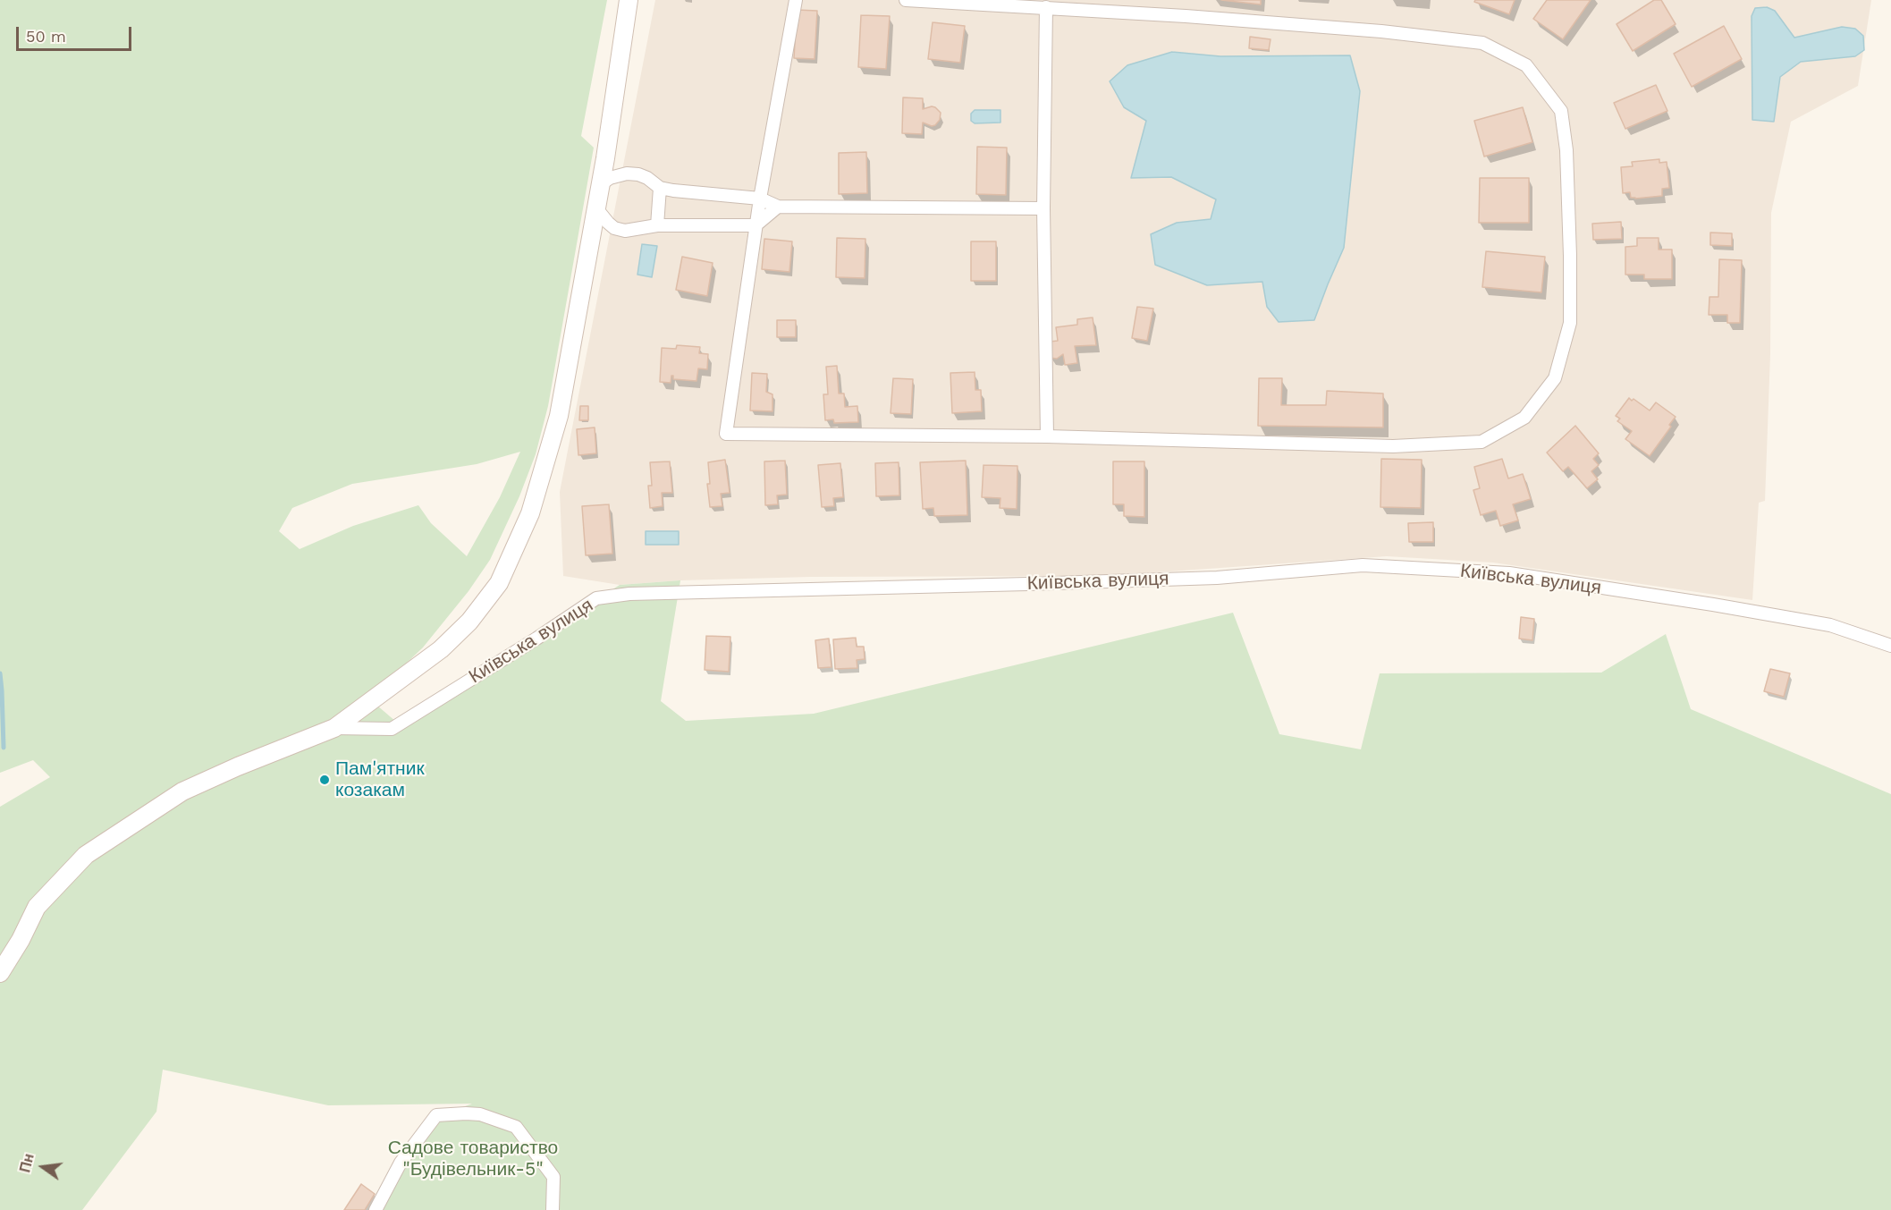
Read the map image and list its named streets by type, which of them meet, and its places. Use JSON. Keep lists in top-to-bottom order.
{
  "streets": {
    "street": ["Київська вулиця"]
  },
  "parks": ["Садове товариство \"Будівельник-5\""],
  "places": ["Пам'ятник козакам"],
  "scale_bar": "50 m",
  "north": "left"
}
